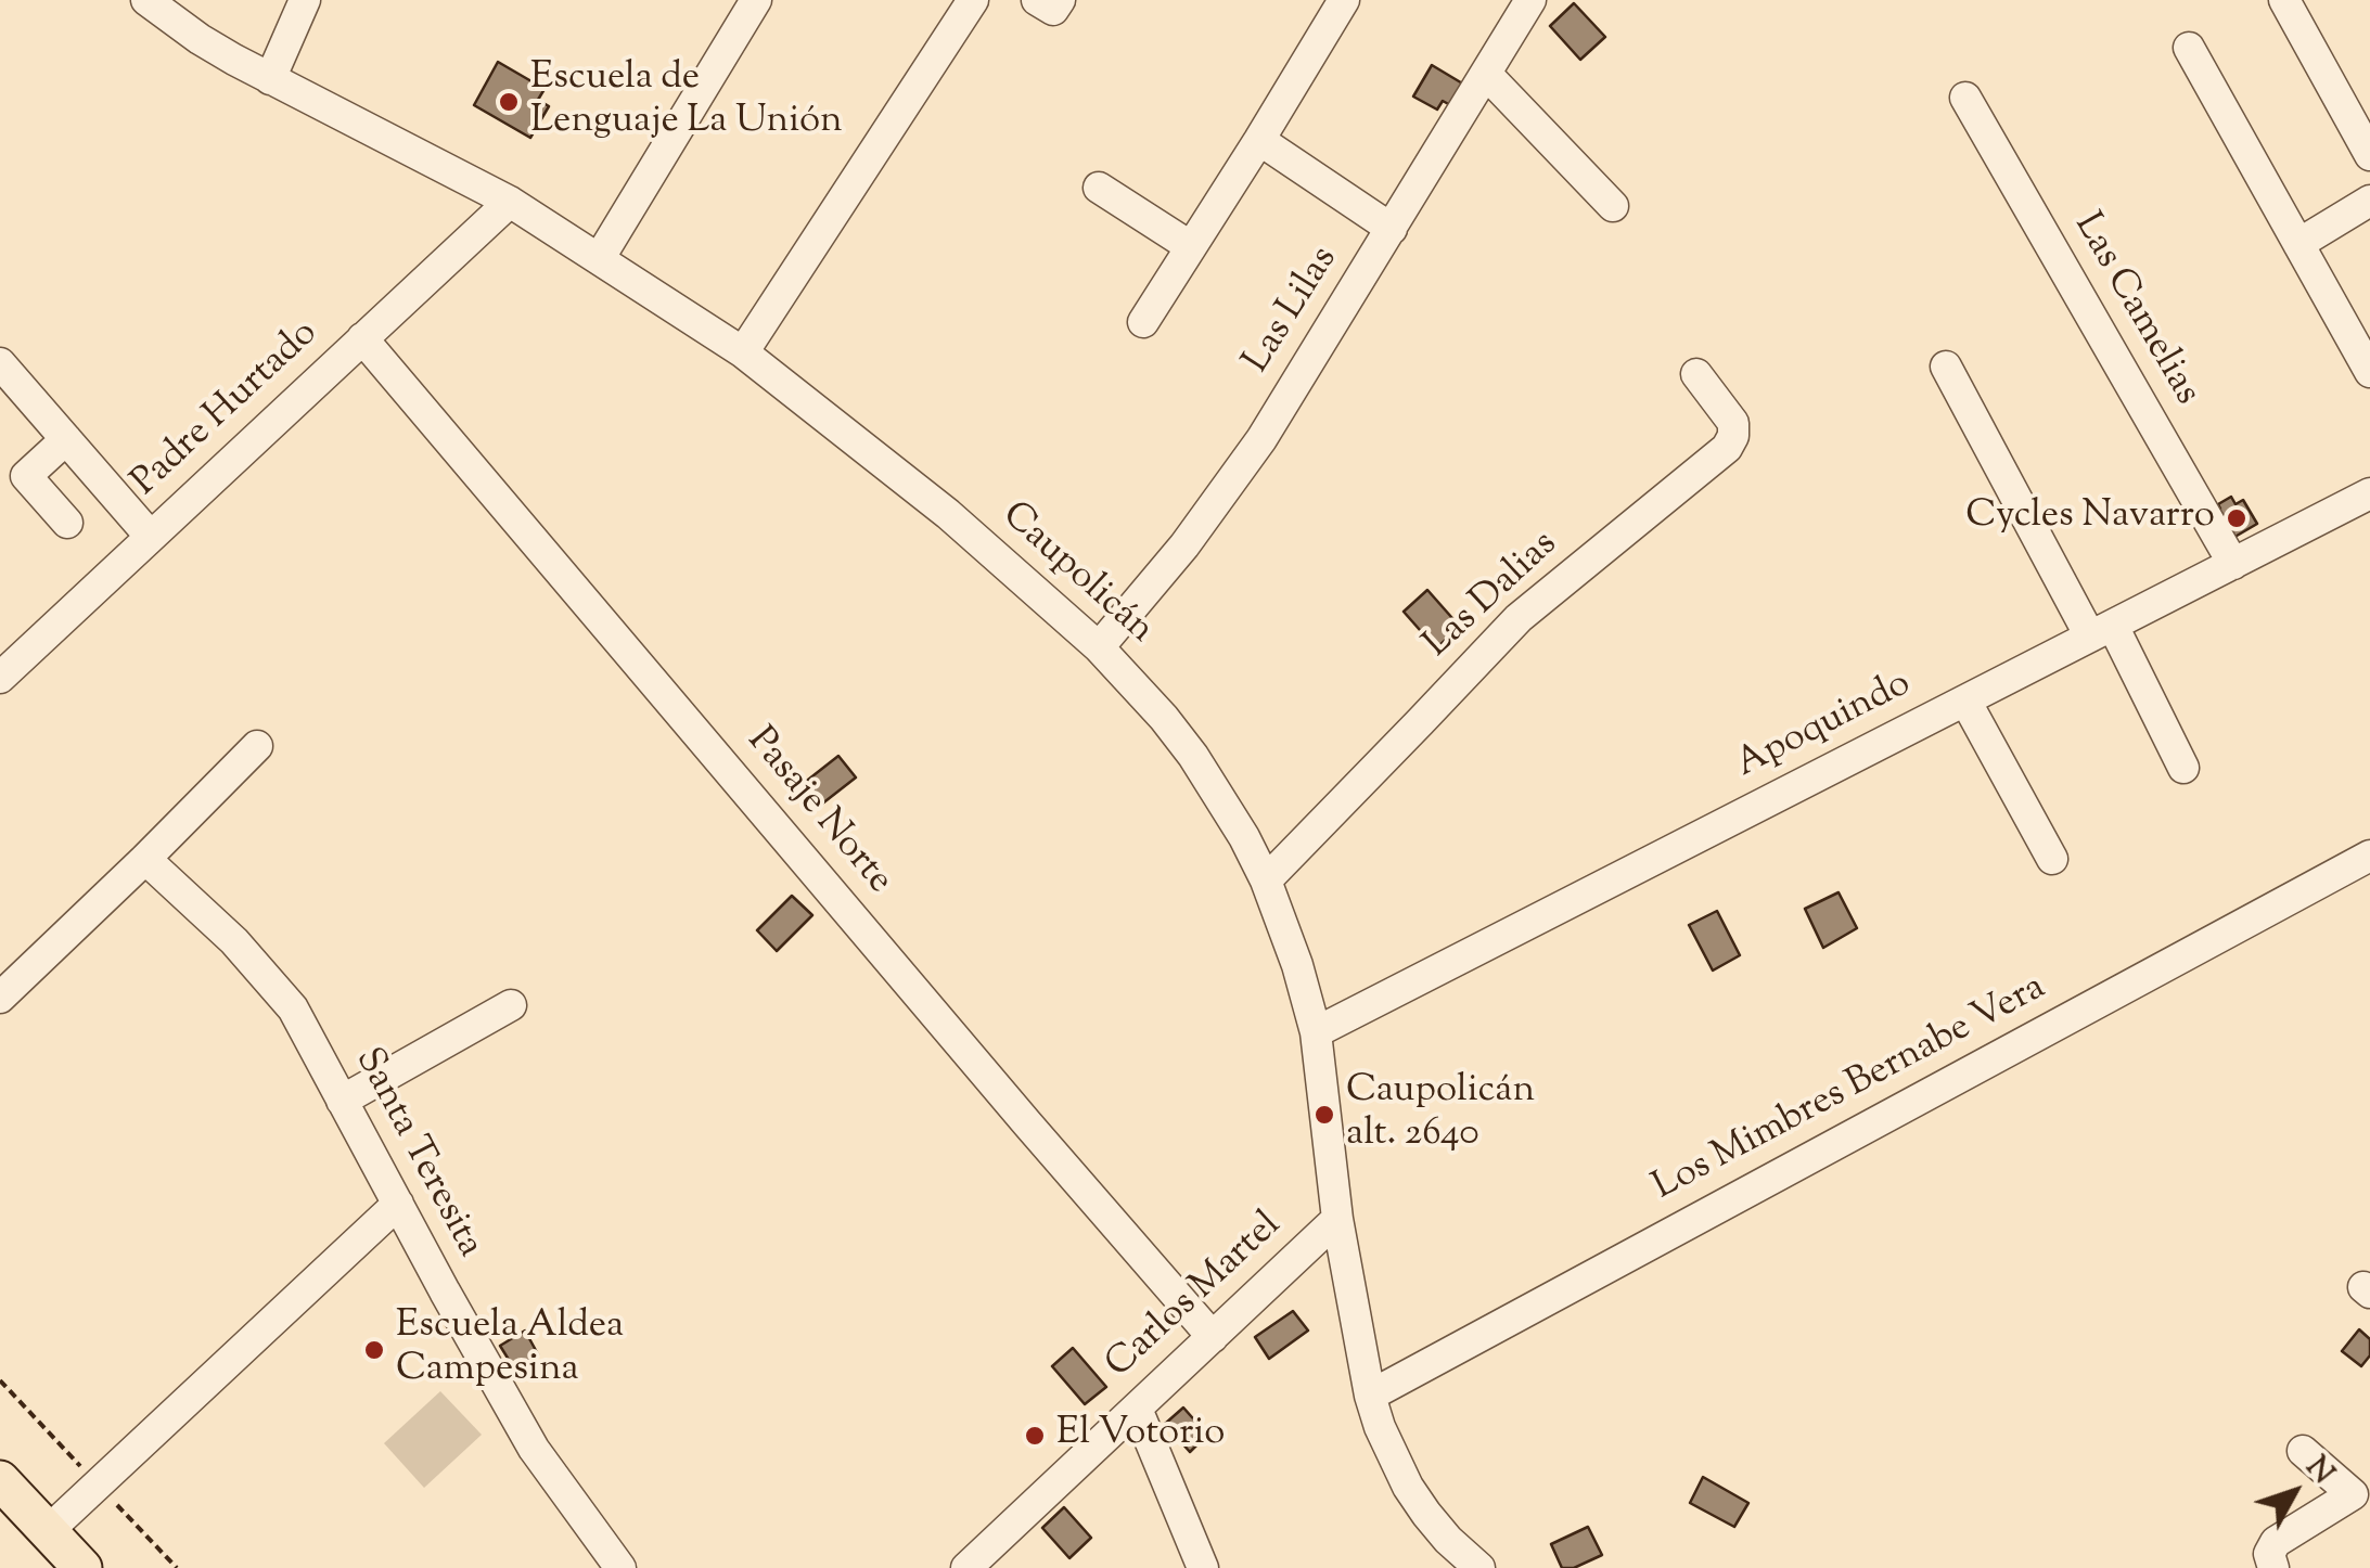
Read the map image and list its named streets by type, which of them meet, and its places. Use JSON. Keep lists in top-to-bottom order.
{
  "streets": {
    "street": [
      "Las Camelias",
      "Las Lilas",
      "Padre Hurtado",
      "Caupolicán",
      "Las Dalias",
      "Apoquindo",
      "Pasaje Norte",
      "Los Mimbres Bernabe Vera",
      "Santa Teresita",
      "Carlos Martel"
    ]
  },
  "crossings": [
    ["Las Camelias", "Apoquindo"],
    ["Las Lilas", "Caupolicán"],
    ["Padre Hurtado", "Caupolicán"],
    ["Padre Hurtado", "Pasaje Norte"],
    ["Caupolicán", "Las Dalias"],
    ["Caupolicán", "Apoquindo"],
    ["Caupolicán", "Los Mimbres Bernabe Vera"],
    ["Caupolicán", "Carlos Martel"],
    ["Pasaje Norte", "Carlos Martel"]
  ],
  "places": [
    "Escuela de Lenguaje La Unión",
    "Cycles Navarro",
    "Caupolicán alt. 2640",
    "Escuela Aldea Campesina",
    "El Votorio"
  ],
  "north": "top right"
}
